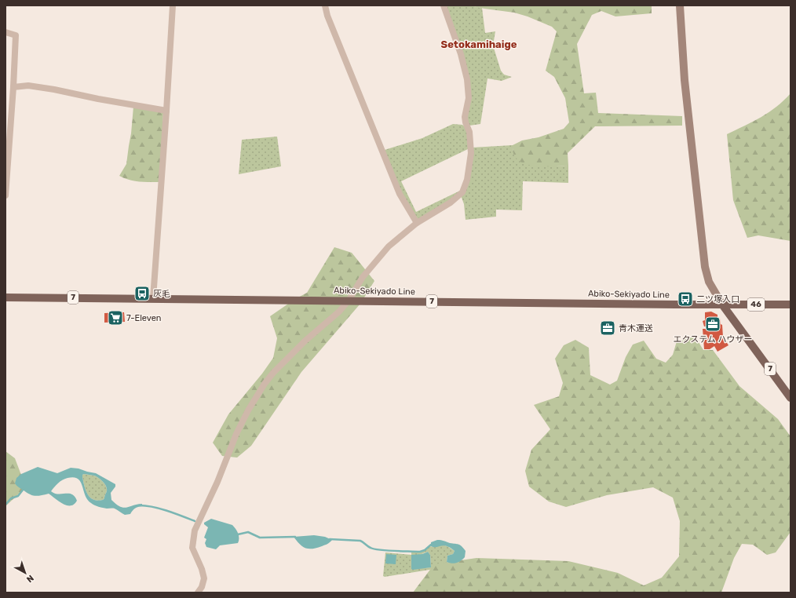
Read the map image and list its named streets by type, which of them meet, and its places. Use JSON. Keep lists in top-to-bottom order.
{
  "streets": {
    "main road": ["Abiko-Sekiyado Line", "7", "46"]
  },
  "crossings": [
    ["Abiko-Sekiyado Line", "7"],
    ["Abiko-Sekiyado Line", "46"],
    ["7", "46"]
  ],
  "districts": ["Setokamihaige"],
  "places": {
    "bus stop": ["灰毛", "二ツ塚入口"],
    "supermarket": ["7-Eleven"],
    "office": ["エクステム ハウザー", "青木運送"]
  },
  "north": "bottom right"
}
